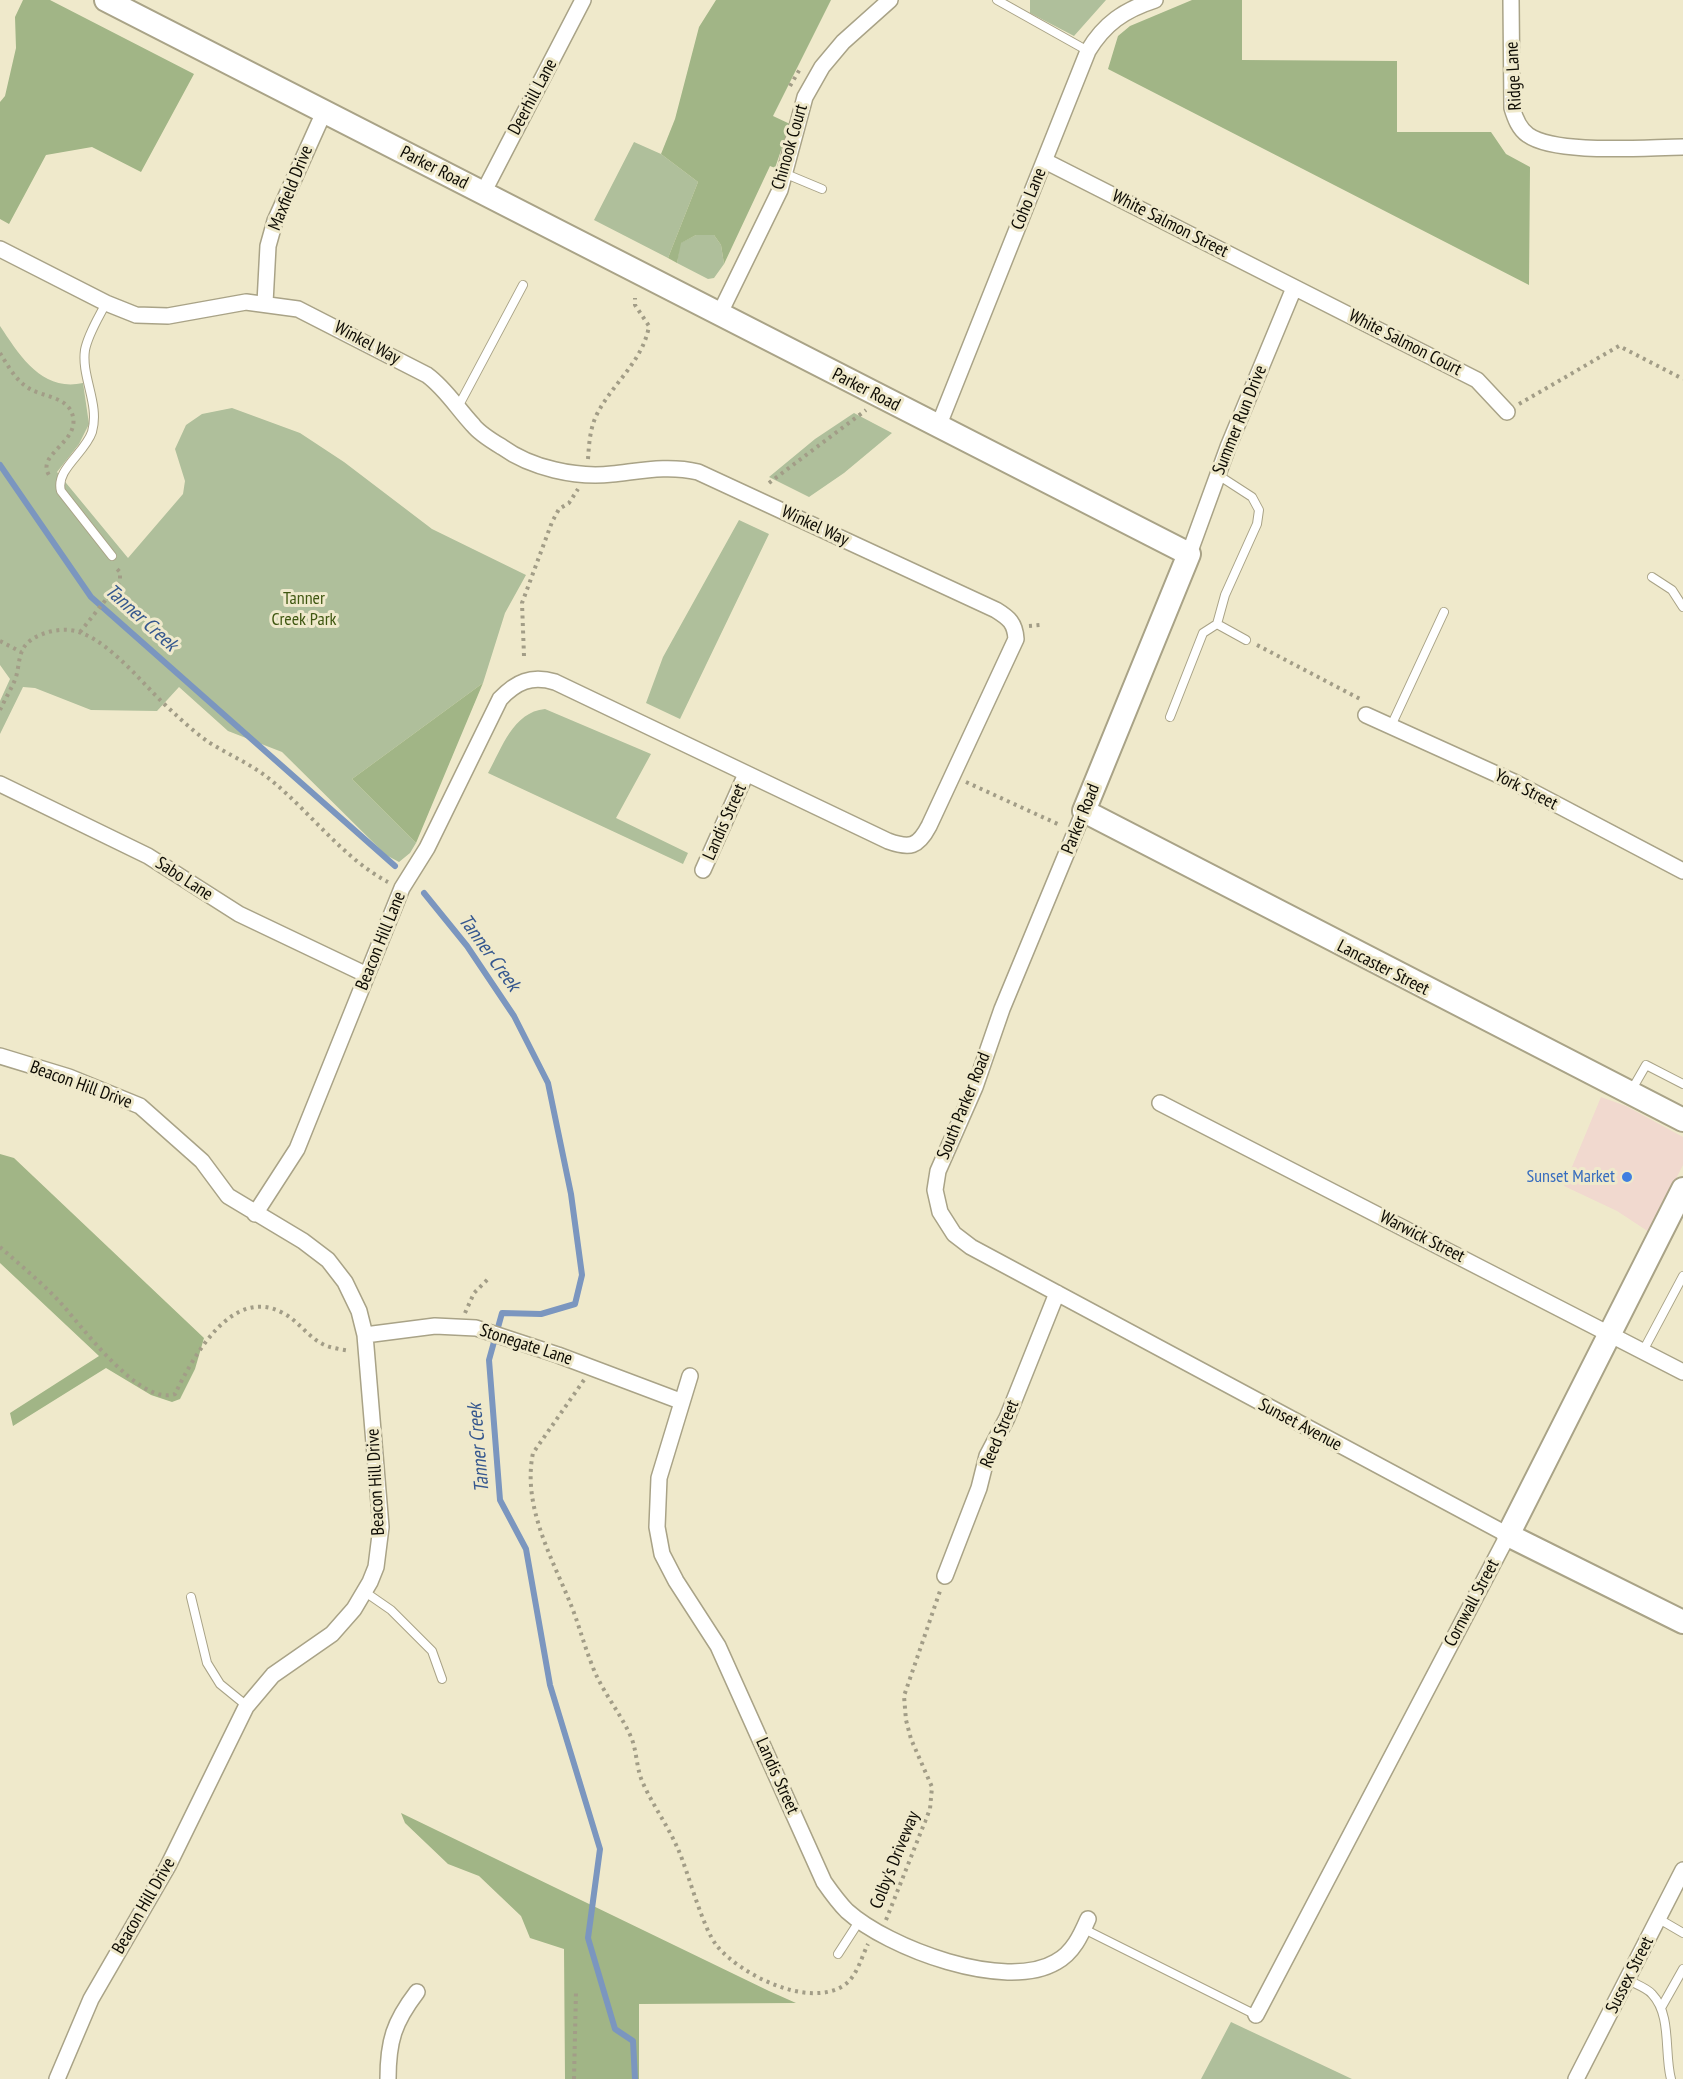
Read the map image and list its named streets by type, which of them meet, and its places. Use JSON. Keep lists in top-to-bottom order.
{
  "streets": {
    "street": [
      "Ridge Lane",
      "Deerhill Lane",
      "Chinook Court",
      "Parker Road",
      "Maxfield Drive",
      "Coho Lane",
      "White Salmon Street",
      "Winkel Way",
      "White Salmon Court",
      "Summer Run Drive",
      "York Street",
      "Landis Street",
      "Sabo Lane",
      "Beacon Hill Lane",
      "Lancaster Street",
      "Beacon Hill Drive",
      "South Parker Road",
      "Warwick Street",
      "Stonegate Lane",
      "Sunset Avenue",
      "Reed Street",
      "Cornwall Street",
      "Sussex Street"
    ],
    "path": ["Colby's Driveway"]
  },
  "crossings": [
    ["Deerhill Lane", "Parker Road"],
    ["Chinook Court", "Parker Road"],
    ["Parker Road", "Maxfield Drive"],
    ["Parker Road", "Coho Lane"],
    ["Parker Road", "Summer Run Drive"],
    ["Parker Road", "Lancaster Street"],
    ["Parker Road", "South Parker Road"],
    ["Maxfield Drive", "Winkel Way"],
    ["Coho Lane", "White Salmon Street"],
    ["White Salmon Street", "White Salmon Court"],
    ["White Salmon Street", "Summer Run Drive"],
    ["Winkel Way", "Landis Street"],
    ["Winkel Way", "Beacon Hill Lane"],
    ["White Salmon Court", "Summer Run Drive"],
    ["Landis Street", "Stonegate Lane"],
    ["Sabo Lane", "Beacon Hill Lane"],
    ["Beacon Hill Lane", "Beacon Hill Drive"],
    ["Beacon Hill Drive", "Stonegate Lane"],
    ["South Parker Road", "Sunset Avenue"],
    ["Warwick Street", "Cornwall Street"],
    ["Sunset Avenue", "Reed Street"],
    ["Sunset Avenue", "Cornwall Street"],
    ["Reed Street", "Colby's Driveway"]
  ],
  "water": ["Tanner Creek"],
  "parks": ["Tanner Creek Park"],
  "places": ["Sunset Market"]
}
